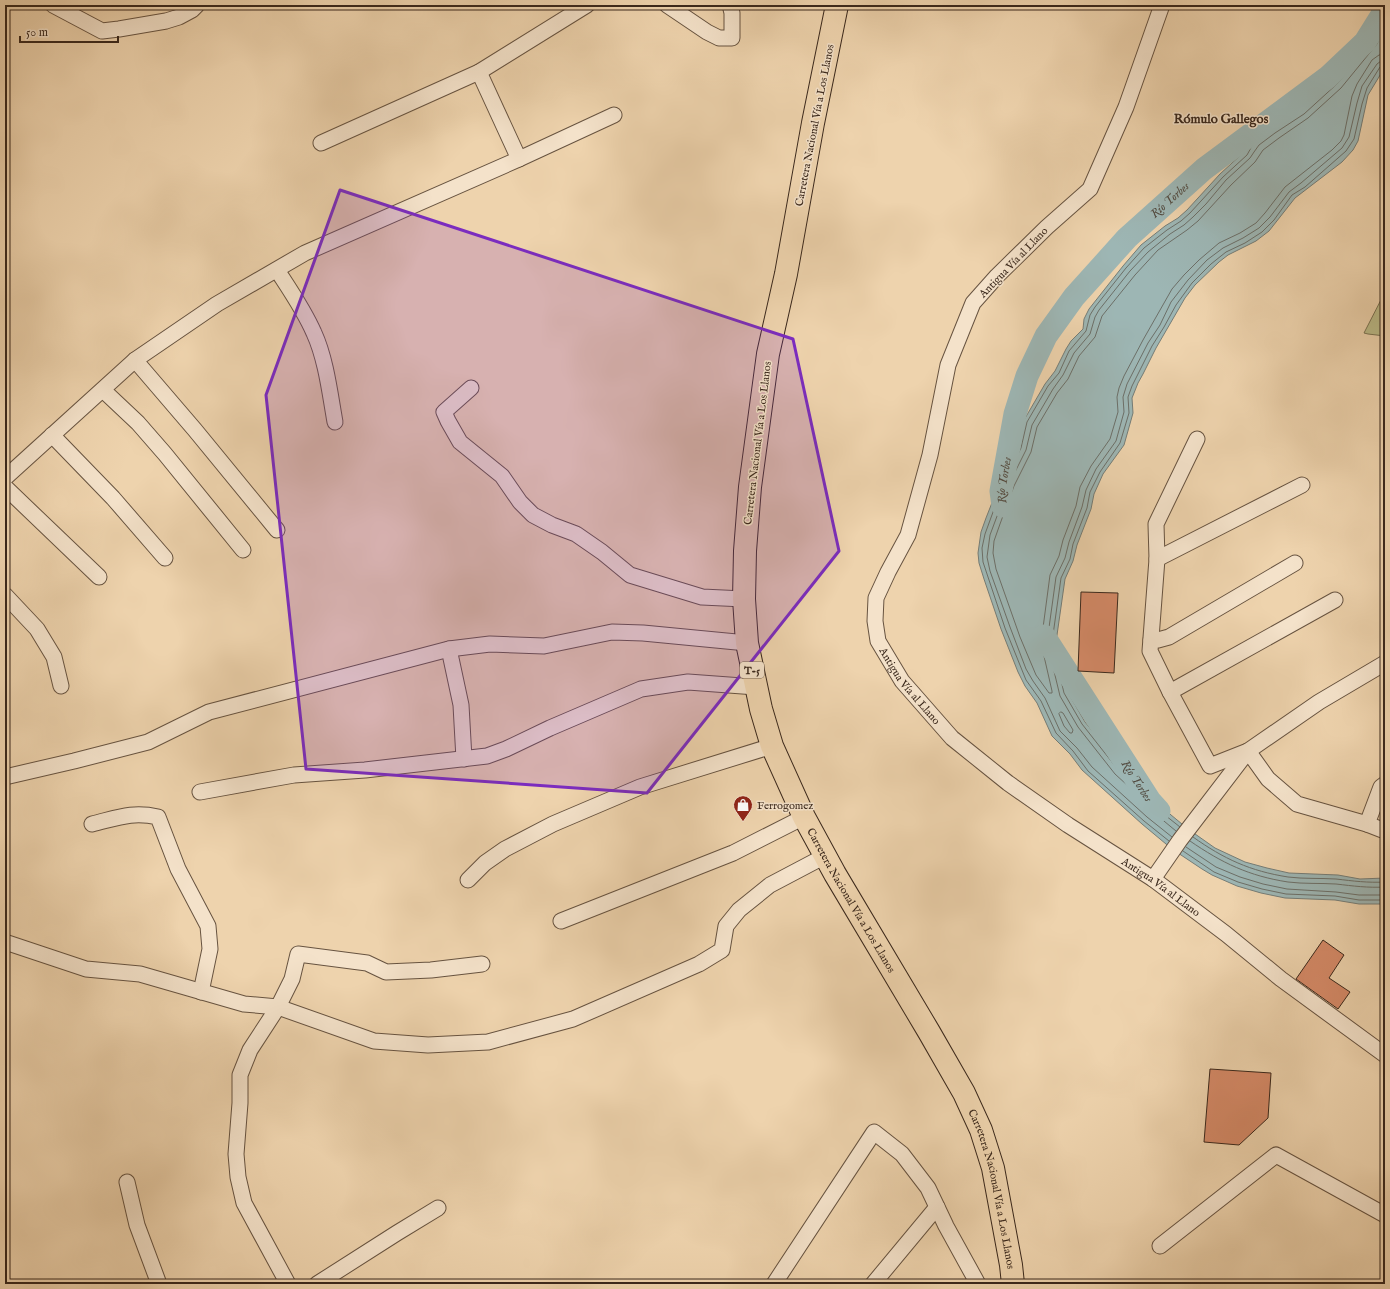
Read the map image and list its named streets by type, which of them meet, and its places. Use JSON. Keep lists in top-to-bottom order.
{
  "streets": {
    "highway": ["Carretera Nacional Vía a Los Llanos", "T-5"],
    "street": ["Antigua Vía al Llano"]
  },
  "districts": ["Rómulo Gallegos"],
  "water": ["Río Torbes"],
  "places": {
    "shop": ["Ferrogomez"]
  },
  "scale_bar": "50 m"
}
